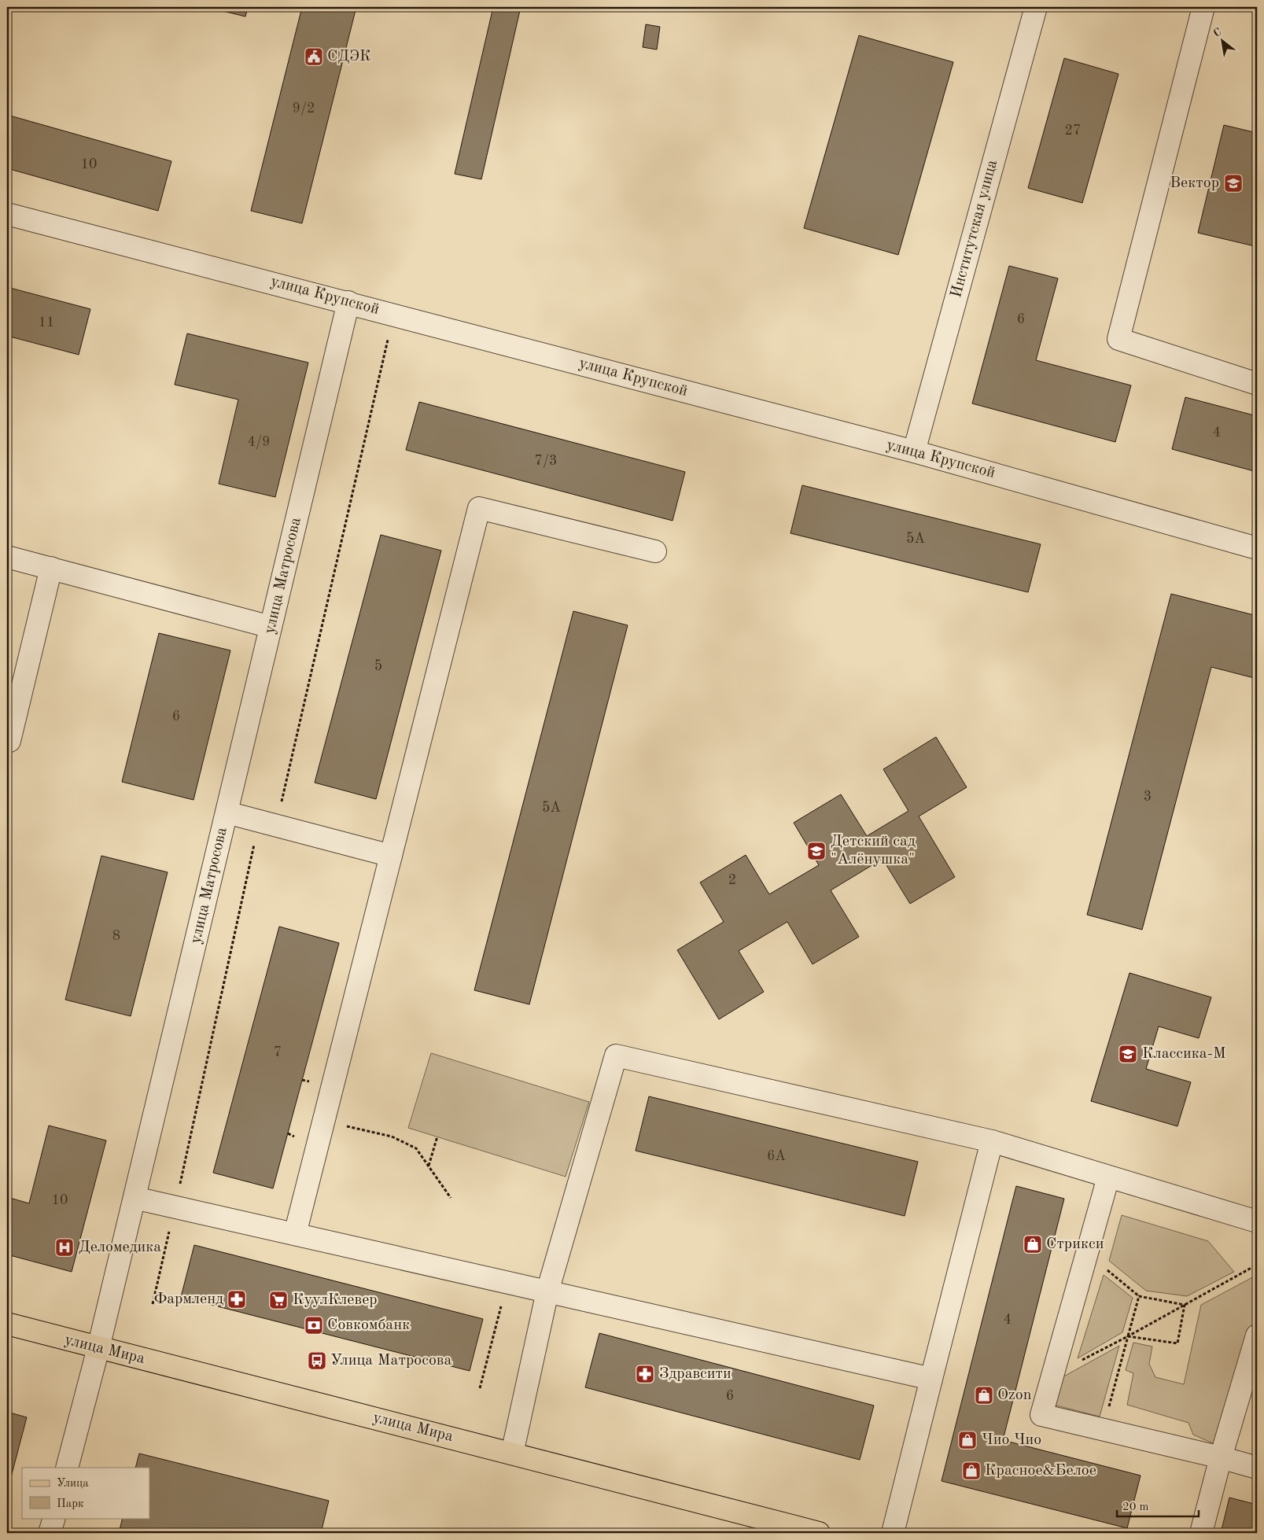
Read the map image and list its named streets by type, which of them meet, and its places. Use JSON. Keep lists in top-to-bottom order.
{
  "streets": {
    "main road": ["улица Мира"],
    "street": ["Институтская улица", "улица Крупской", "улица Матросова"]
  },
  "crossings": [
    ["Институтская улица", "улица Крупской"],
    ["улица Крупской", "улица Матросова"],
    ["улица Матросова", "улица Мира"]
  ],
  "places": {
    "public building": ["СДЭК"],
    "school or university": ["Вектор", "Детский сад \"Алёнушка\"", "Классика-М"],
    "shop": [
      "Стрикси",
      "Ozon",
      "Чио Чио",
      "Красное&Белое"
    ],
    "hospital": ["Деломедика"],
    "pharmacy": ["Фармленд", "Здравсити"],
    "supermarket": ["КуулКлевер"],
    "bank": ["Совкомбанк"],
    "bus stop": ["Улица Матросова"]
  },
  "house_numbers": [
    "9/2",
    "27",
    "10",
    "6",
    "11",
    "4",
    "4/9",
    "7/3",
    "5А",
    "5",
    "6",
    "3",
    "5А",
    "2",
    "8",
    "7",
    "6А",
    "10",
    "4",
    "6"
  ],
  "legend": ["Улица", "Парк"],
  "scale_bar": "20 m",
  "north": "top left"
}
